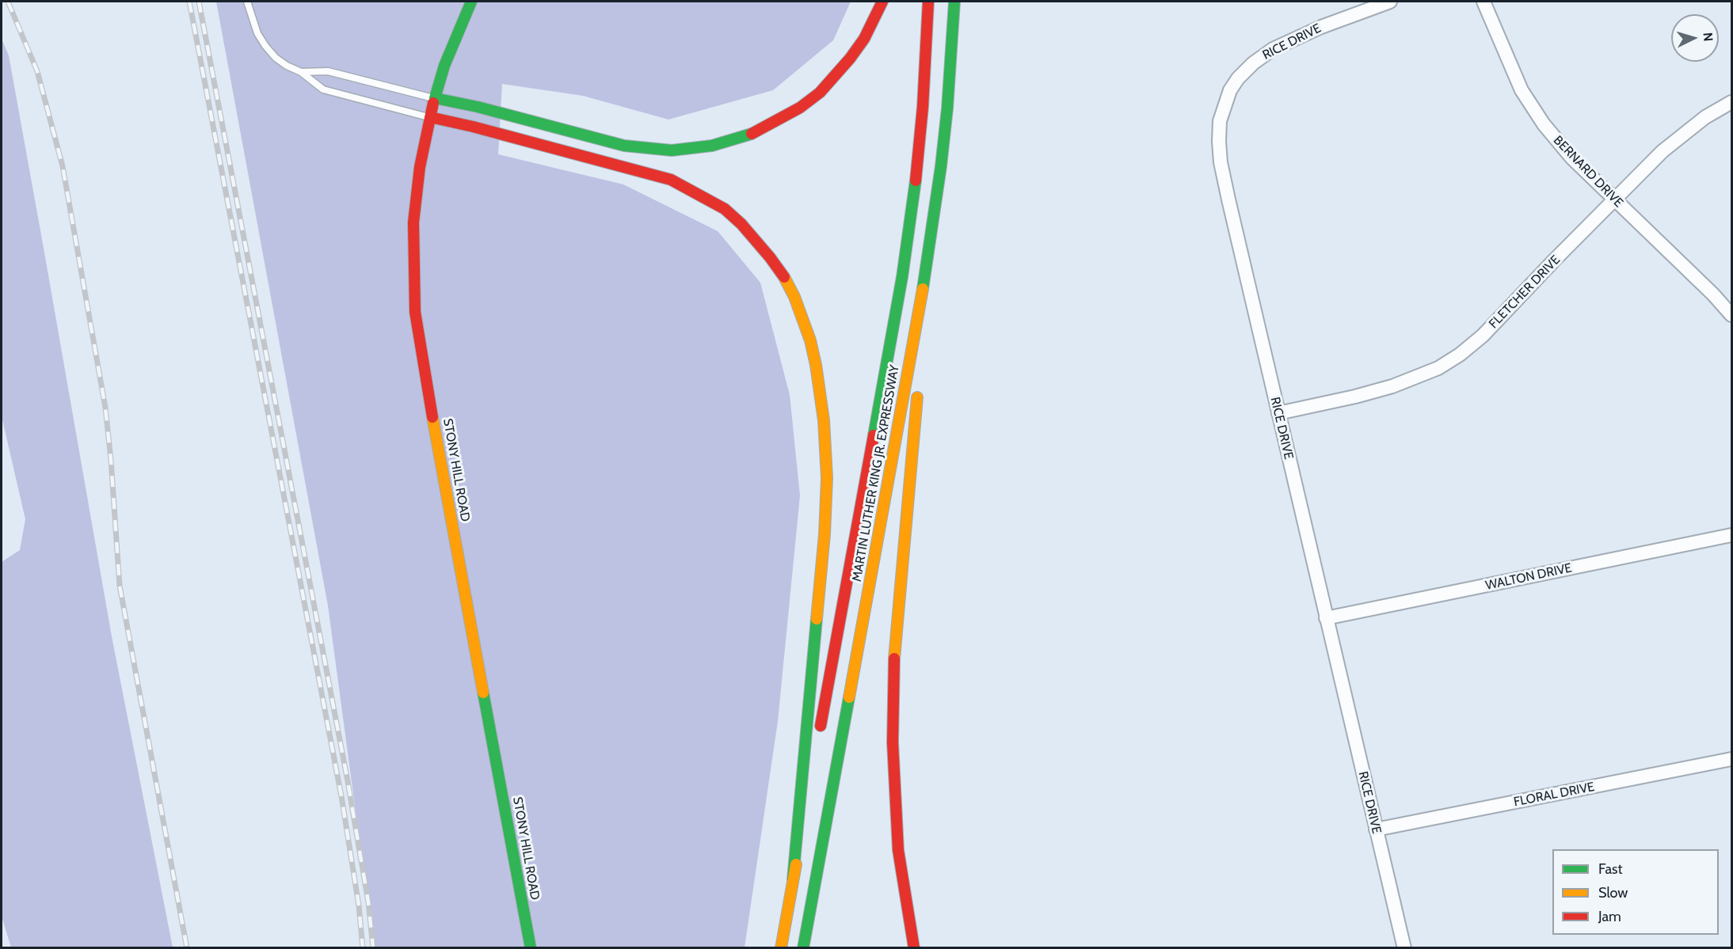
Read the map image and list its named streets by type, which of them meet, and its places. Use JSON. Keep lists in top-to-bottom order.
{
  "streets": {
    "main road": ["STONY HILL ROAD", "MARTIN LUTHER KING JR. EXPRESSWAY"],
    "street": [
      "RICE DRIVE",
      "BERNARD DRIVE",
      "FLETCHER DRIVE",
      "WALTON DRIVE",
      "FLORAL DRIVE"
    ]
  },
  "crossings": [
    ["RICE DRIVE", "FLETCHER DRIVE"],
    ["RICE DRIVE", "WALTON DRIVE"],
    ["RICE DRIVE", "FLORAL DRIVE"],
    ["BERNARD DRIVE", "FLETCHER DRIVE"]
  ],
  "legend": ["Fast", "Slow", "Jam"],
  "north": "right"
}
